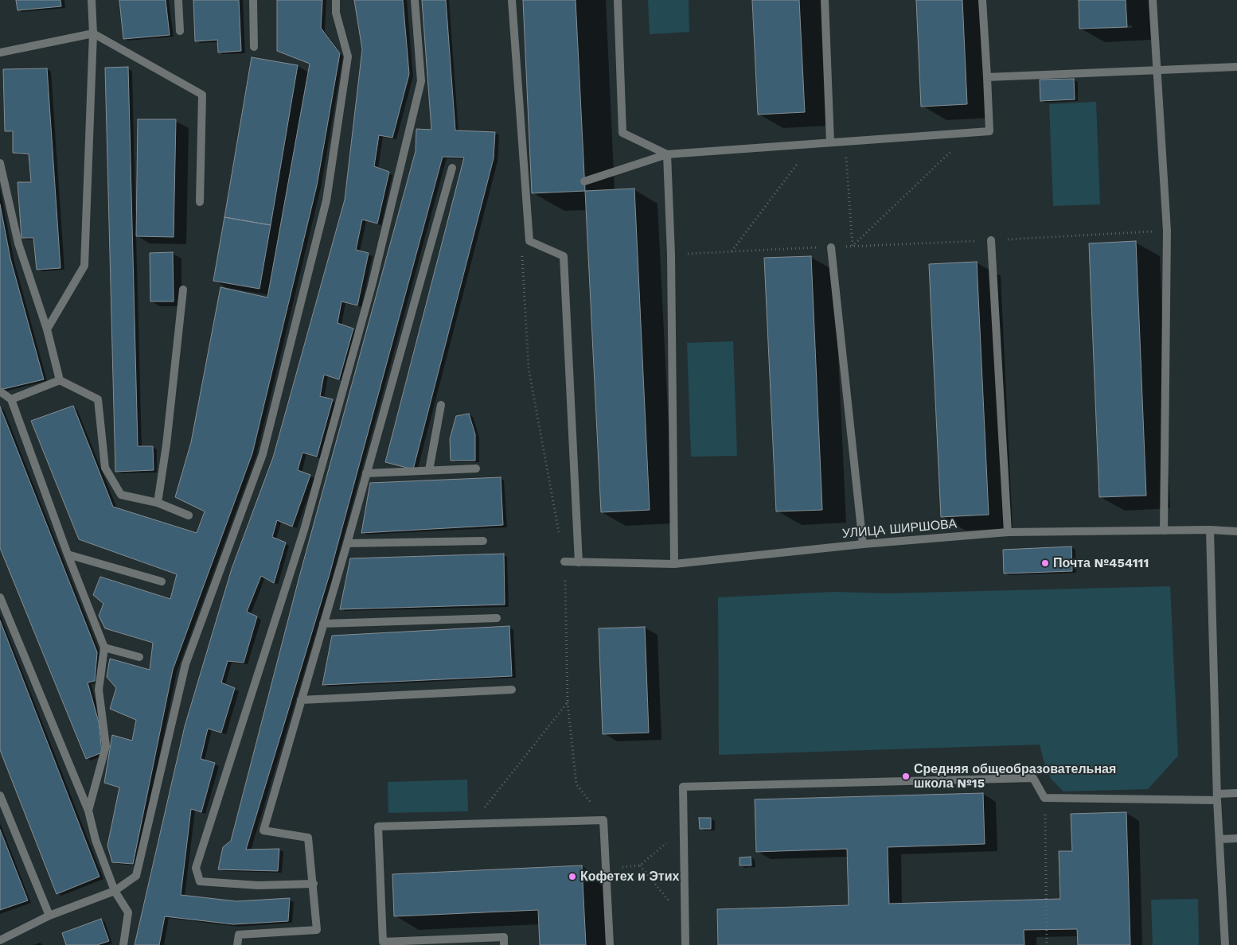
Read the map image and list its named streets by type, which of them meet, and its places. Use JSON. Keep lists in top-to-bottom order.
{
  "streets": {
    "street": ["УЛИЦА ШИРШОВА"]
  },
  "places": ["Почта №454111", "Средняя общеобразовательная школа №15", "Кофетех и Этих"]
}
